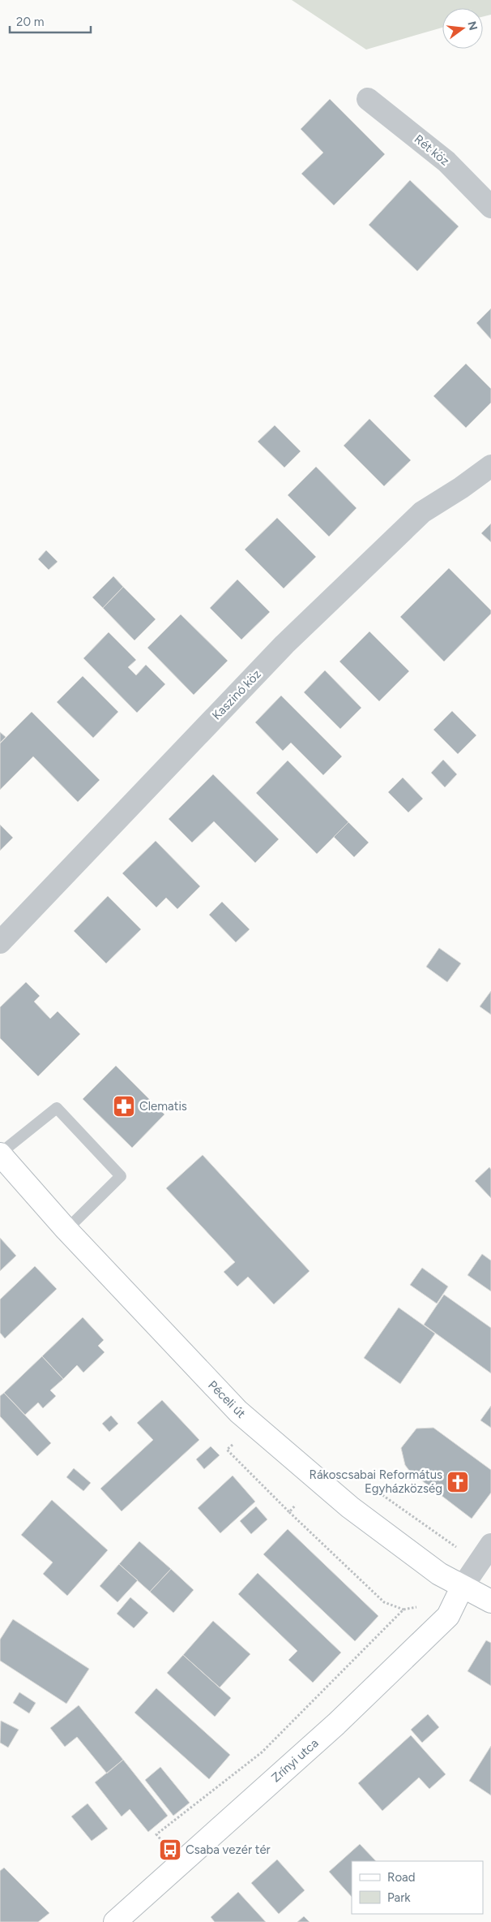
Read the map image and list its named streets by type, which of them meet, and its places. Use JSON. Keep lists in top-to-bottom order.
{
  "streets": {
    "main road": ["Péceli út", "Zrínyi utca"],
    "street": ["Rét köz", "Kaszinó köz"]
  },
  "crossings": [
    ["Péceli út", "Zrínyi utca"]
  ],
  "places": {
    "pharmacy": ["Clematis"],
    "church": ["Rákoscsabai Református Egyházközség"],
    "bus stop": ["Csaba vezér tér"]
  },
  "legend": ["Road", "Park"],
  "scale_bar": "20 m",
  "north": "right"
}
